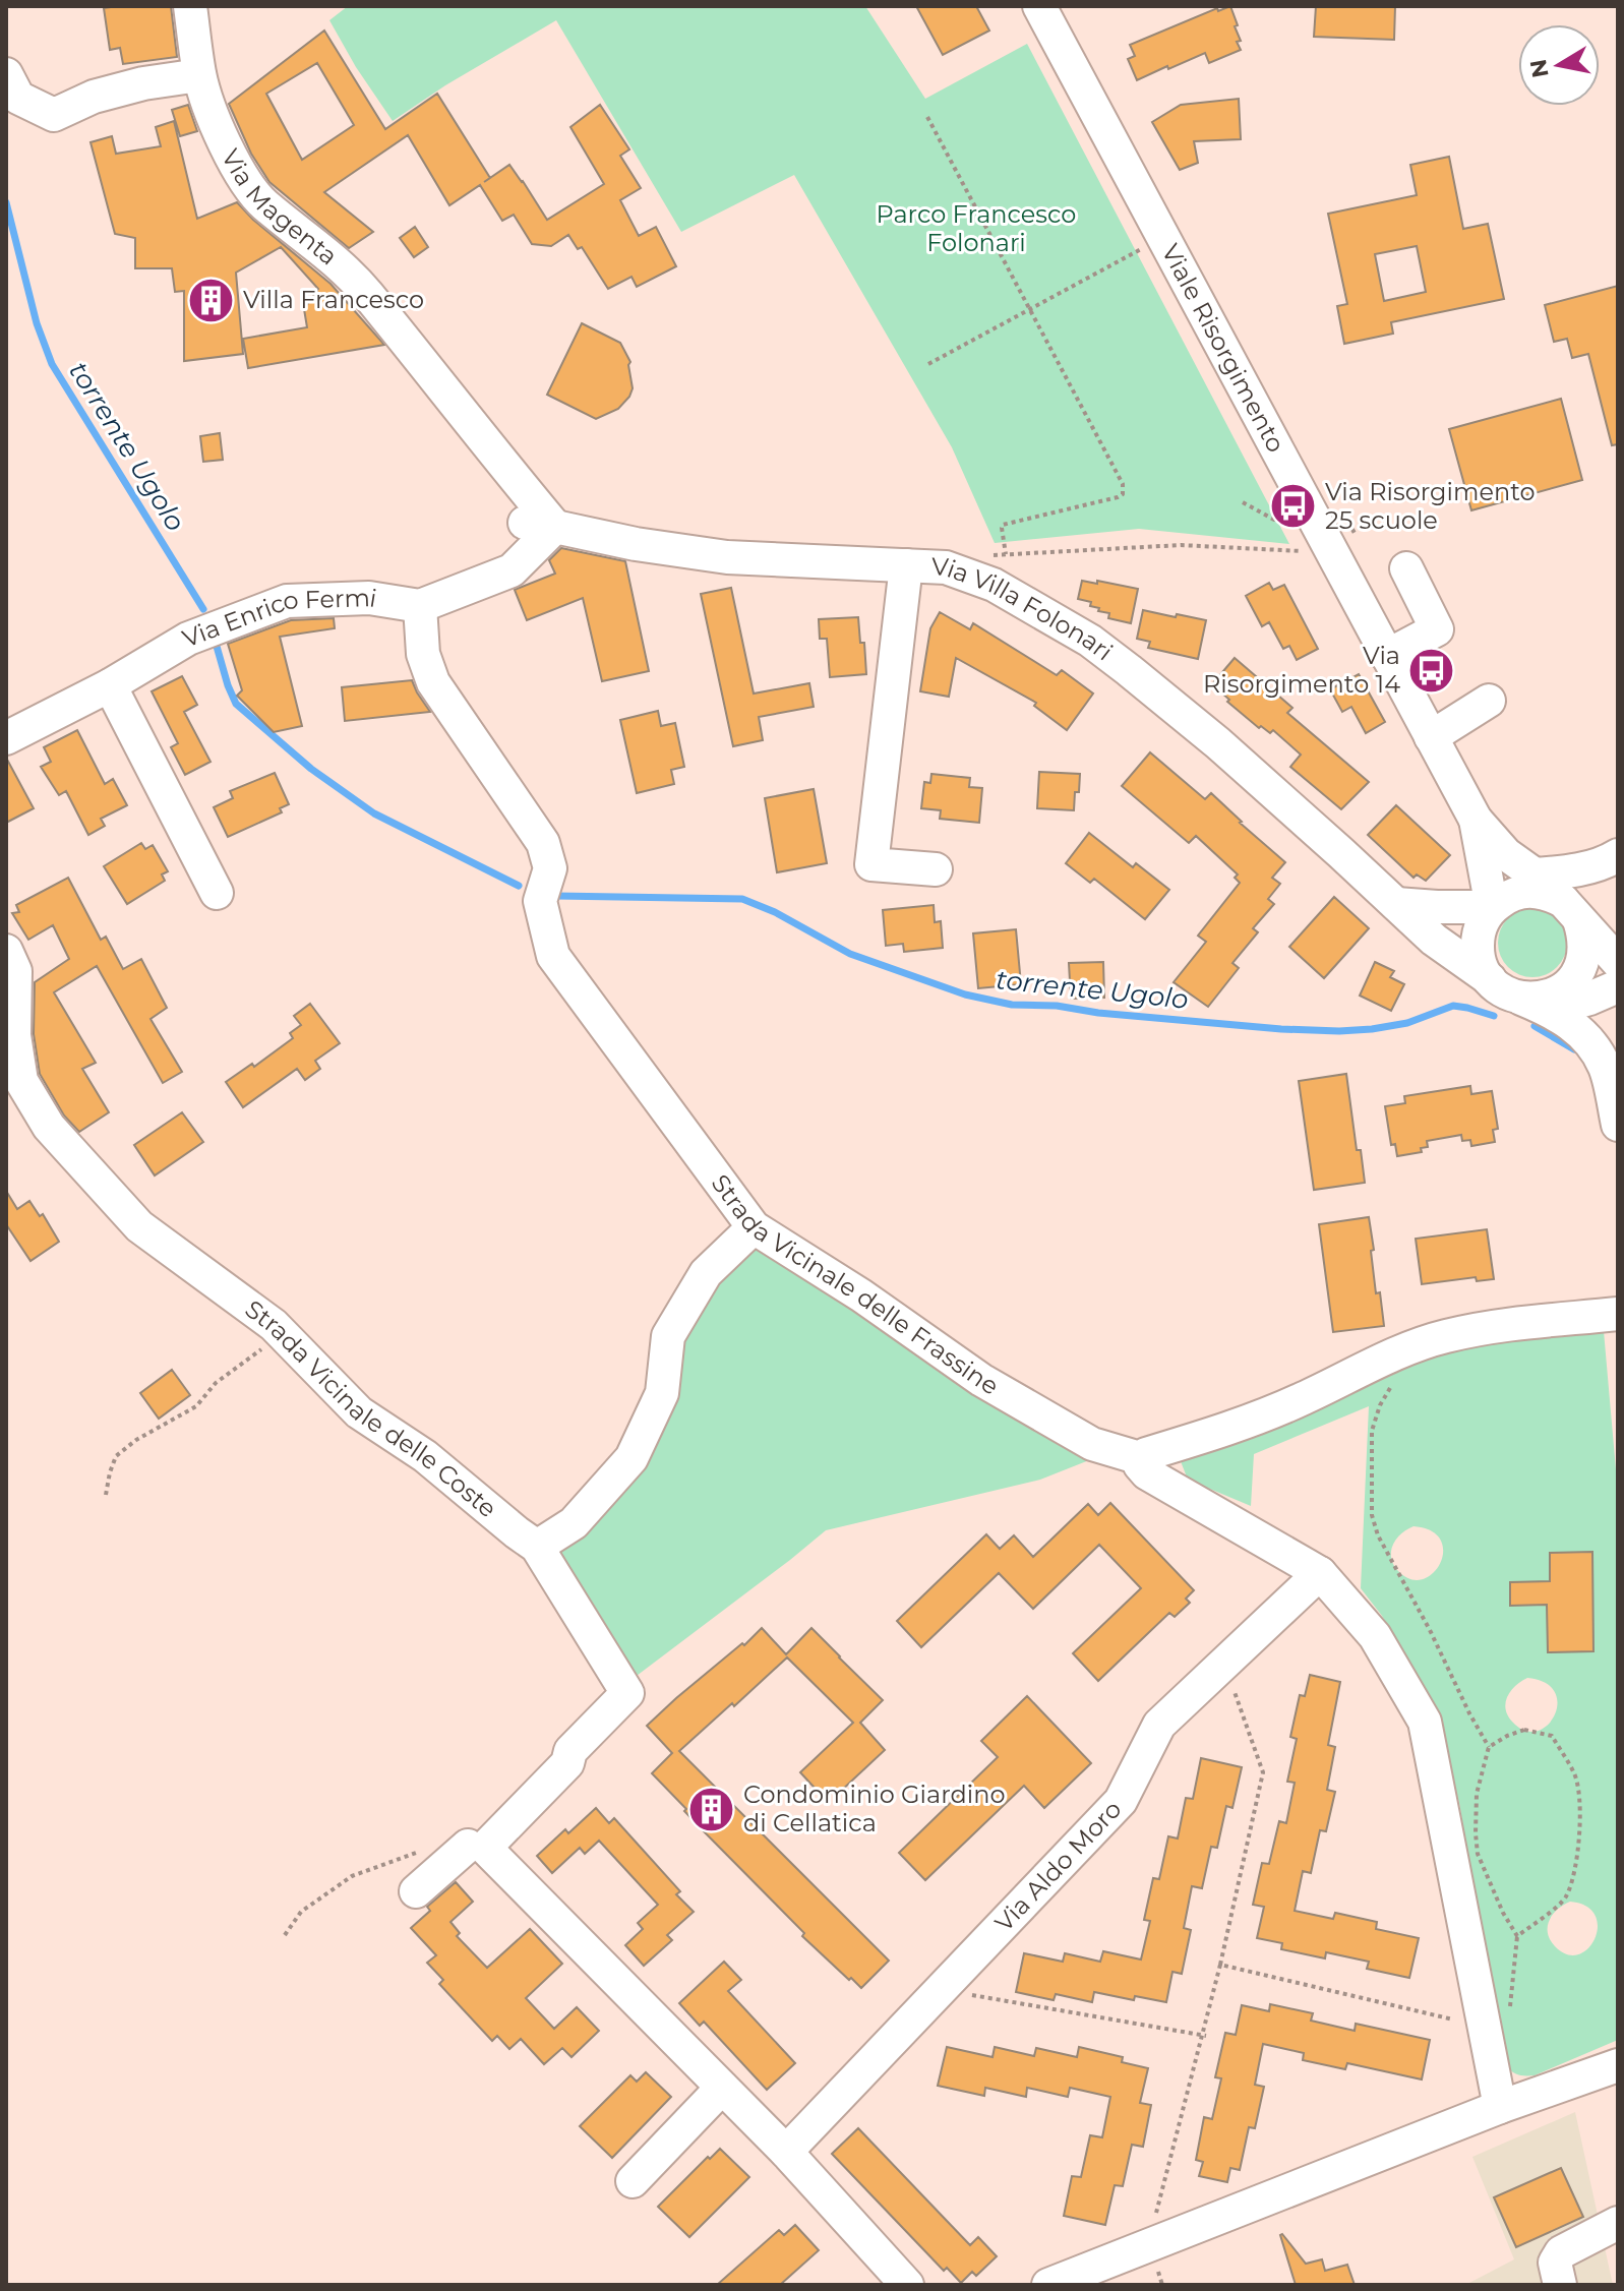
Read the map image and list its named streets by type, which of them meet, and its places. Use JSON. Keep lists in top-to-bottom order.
{
  "streets": {
    "street": [
      "Via Magenta",
      "Viale Risorgimento",
      "Via Villa Folonari",
      "Via Enrico Fermi",
      "Strada Vicinale delle Frassine",
      "Strada Vicinale delle Coste",
      "Via Aldo Moro"
    ]
  },
  "crossings": [
    ["Via Magenta", "Via Villa Folonari"],
    ["Viale Risorgimento", "Via Villa Folonari"],
    ["Via Enrico Fermi", "Strada Vicinale delle Frassine"]
  ],
  "water": ["torrente Ugolo"],
  "parks": ["Parco Francesco Folonari"],
  "places": {
    "building": ["Villa Francesco", "Condominio Giardino di Cellatica"],
    "bus stop": ["Via Risorgimento 25 scuole", "Via Risorgimento 14"]
  },
  "north": "left"
}
